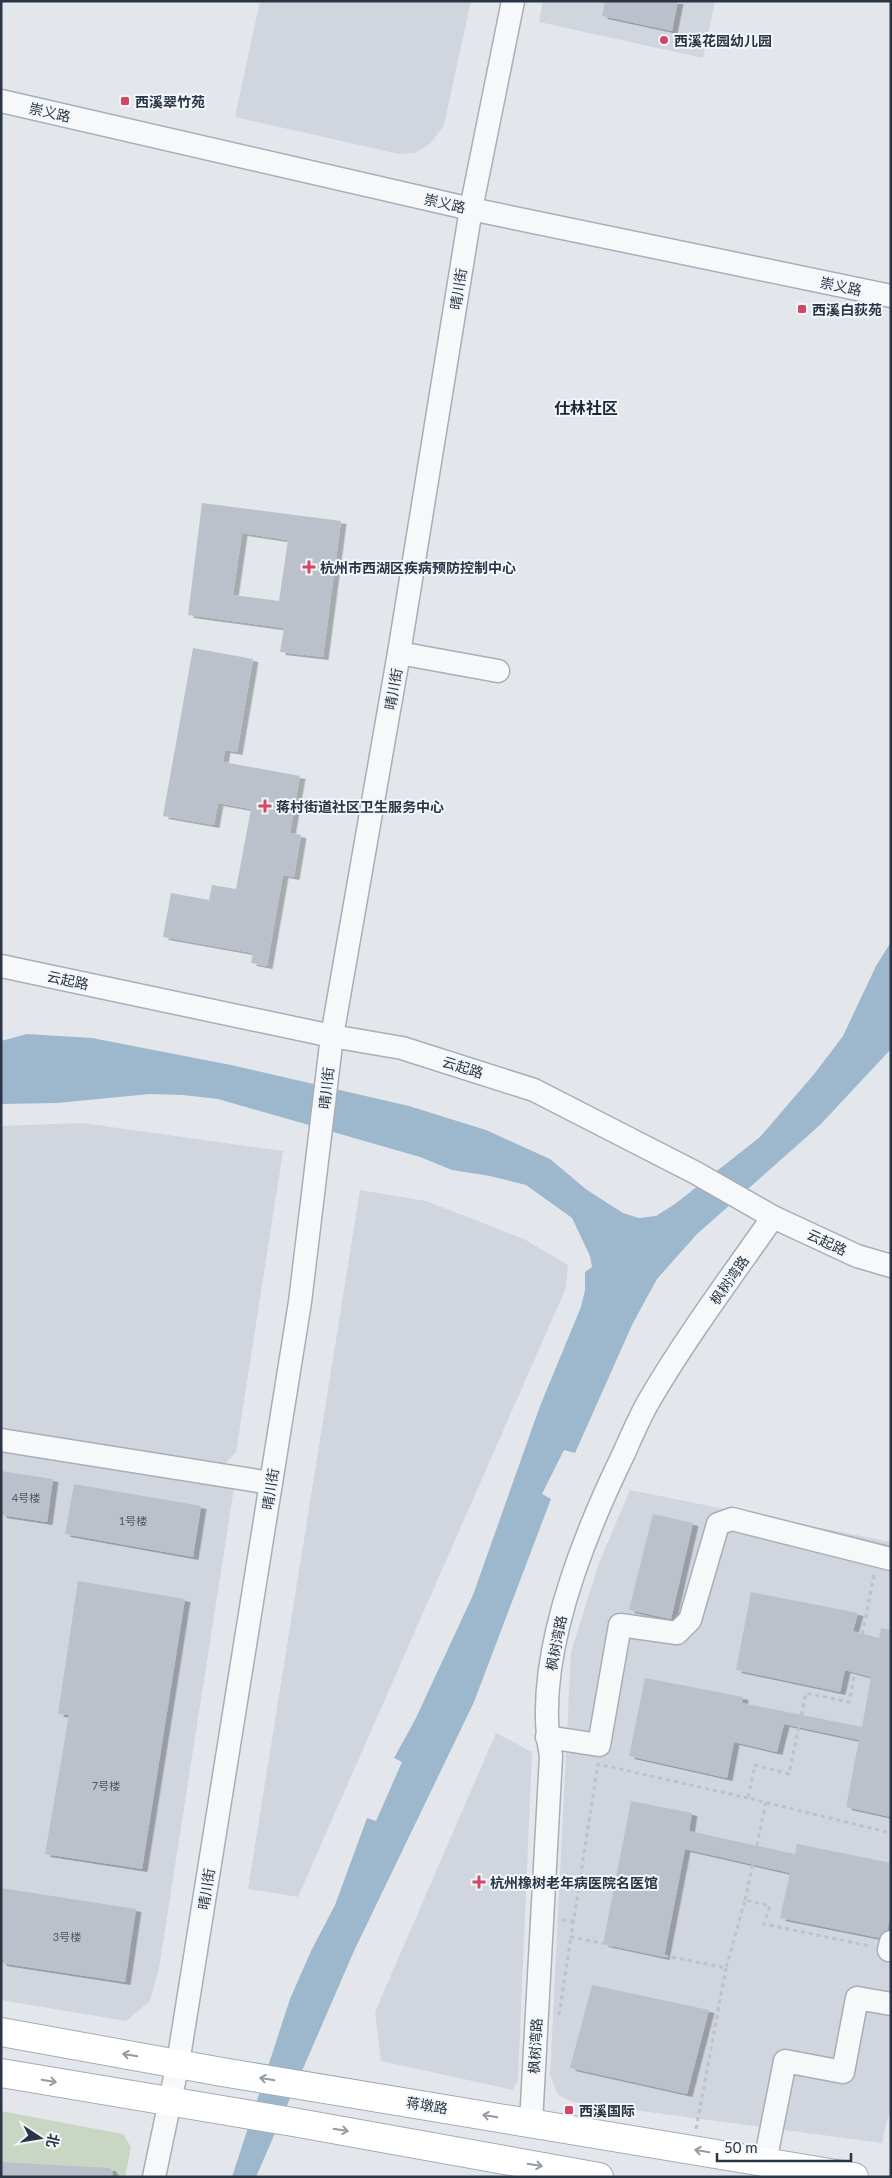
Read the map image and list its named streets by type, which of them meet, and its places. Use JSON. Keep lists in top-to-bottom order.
{
  "streets": {
    "main road": ["蒋墩路"],
    "street": [
      "崇义路",
      "晴川街",
      "云起路",
      "枫树湾路"
    ]
  },
  "crossings": [
    ["崇义路", "晴川街"],
    ["晴川街", "云起路"],
    ["晴川街", "蒋墩路"],
    ["云起路", "枫树湾路"],
    ["枫树湾路", "蒋墩路"]
  ],
  "districts": ["仕林社区"],
  "places": {
    "other": ["西溪花园幼儿园"],
    "transit": ["西溪翠竹苑", "西溪白荻苑", "西溪国际"],
    "health": ["杭州市西湖区疾病预防控制中心", "蒋村街道社区卫生服务中心", "杭州橡树老年病医院名医馆"]
  },
  "house_numbers": [
    "4号楼",
    "1号楼",
    "7号楼",
    "3号楼"
  ],
  "scale_bar": "50 m",
  "north": "right"
}
